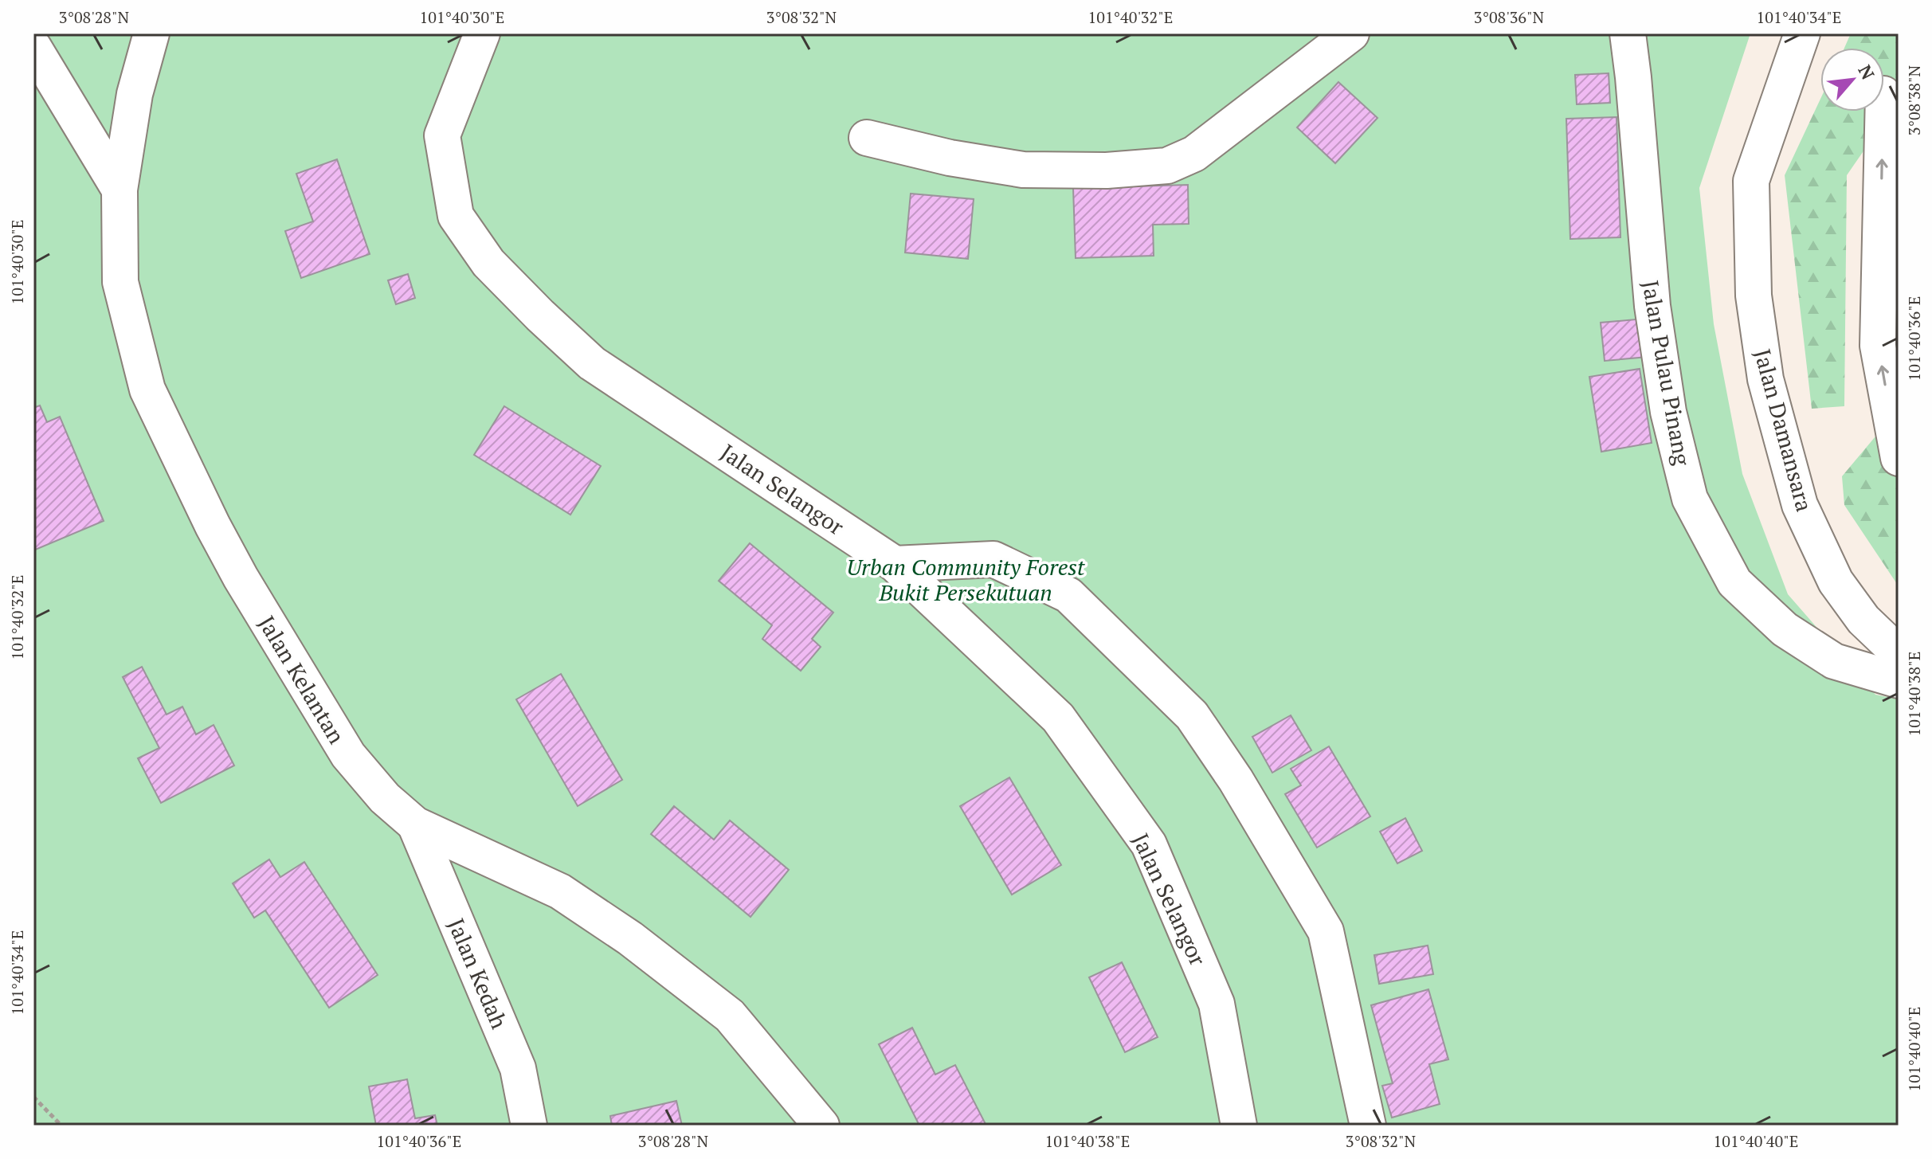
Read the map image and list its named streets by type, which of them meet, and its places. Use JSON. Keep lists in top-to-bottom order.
{
  "streets": {
    "street": [
      "Jalan Pulau Pinang",
      "Jalan Damansara",
      "Jalan Selangor",
      "Jalan Kelantan",
      "Jalan Kedah"
    ]
  },
  "crossings": [
    ["Jalan Kelantan", "Jalan Kedah"]
  ],
  "parks": ["Urban Community Forest Bukit Persekutuan"],
  "north": "top right",
  "coordinates": [
    "3°08'28\"N",
    "101°40'30\"E",
    "3°08'32\"N",
    "101°40'32\"E",
    "3°08'36\"N",
    "101°40'34\"E",
    "3°08'38\"N",
    "101°40'36\"E",
    "101°40'38\"E",
    "101°40'40\"E"
  ]
}
